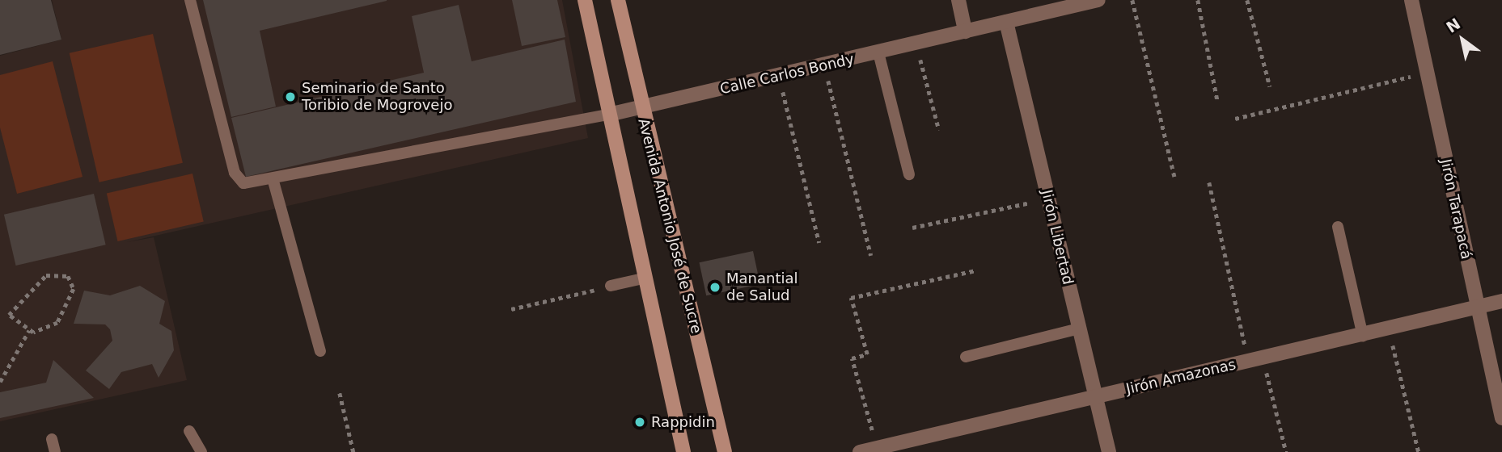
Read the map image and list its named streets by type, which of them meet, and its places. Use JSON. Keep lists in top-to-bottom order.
{
  "streets": {
    "main road": ["Avenida Antonio José de Sucre"],
    "street": [
      "Calle Carlos Bondy",
      "Jirón Tarapacá",
      "Jirón Libertad",
      "Jirón Amazonas"
    ]
  },
  "crossings": [
    ["Calle Carlos Bondy", "Avenida Antonio José de Sucre"],
    ["Calle Carlos Bondy", "Jirón Libertad"],
    ["Jirón Tarapacá", "Jirón Amazonas"],
    ["Jirón Libertad", "Jirón Amazonas"]
  ],
  "places": ["Seminario de Santo Toribio de Mogrovejo", "Manantial de Salud", "Rappidin"],
  "north": "top left"
}
